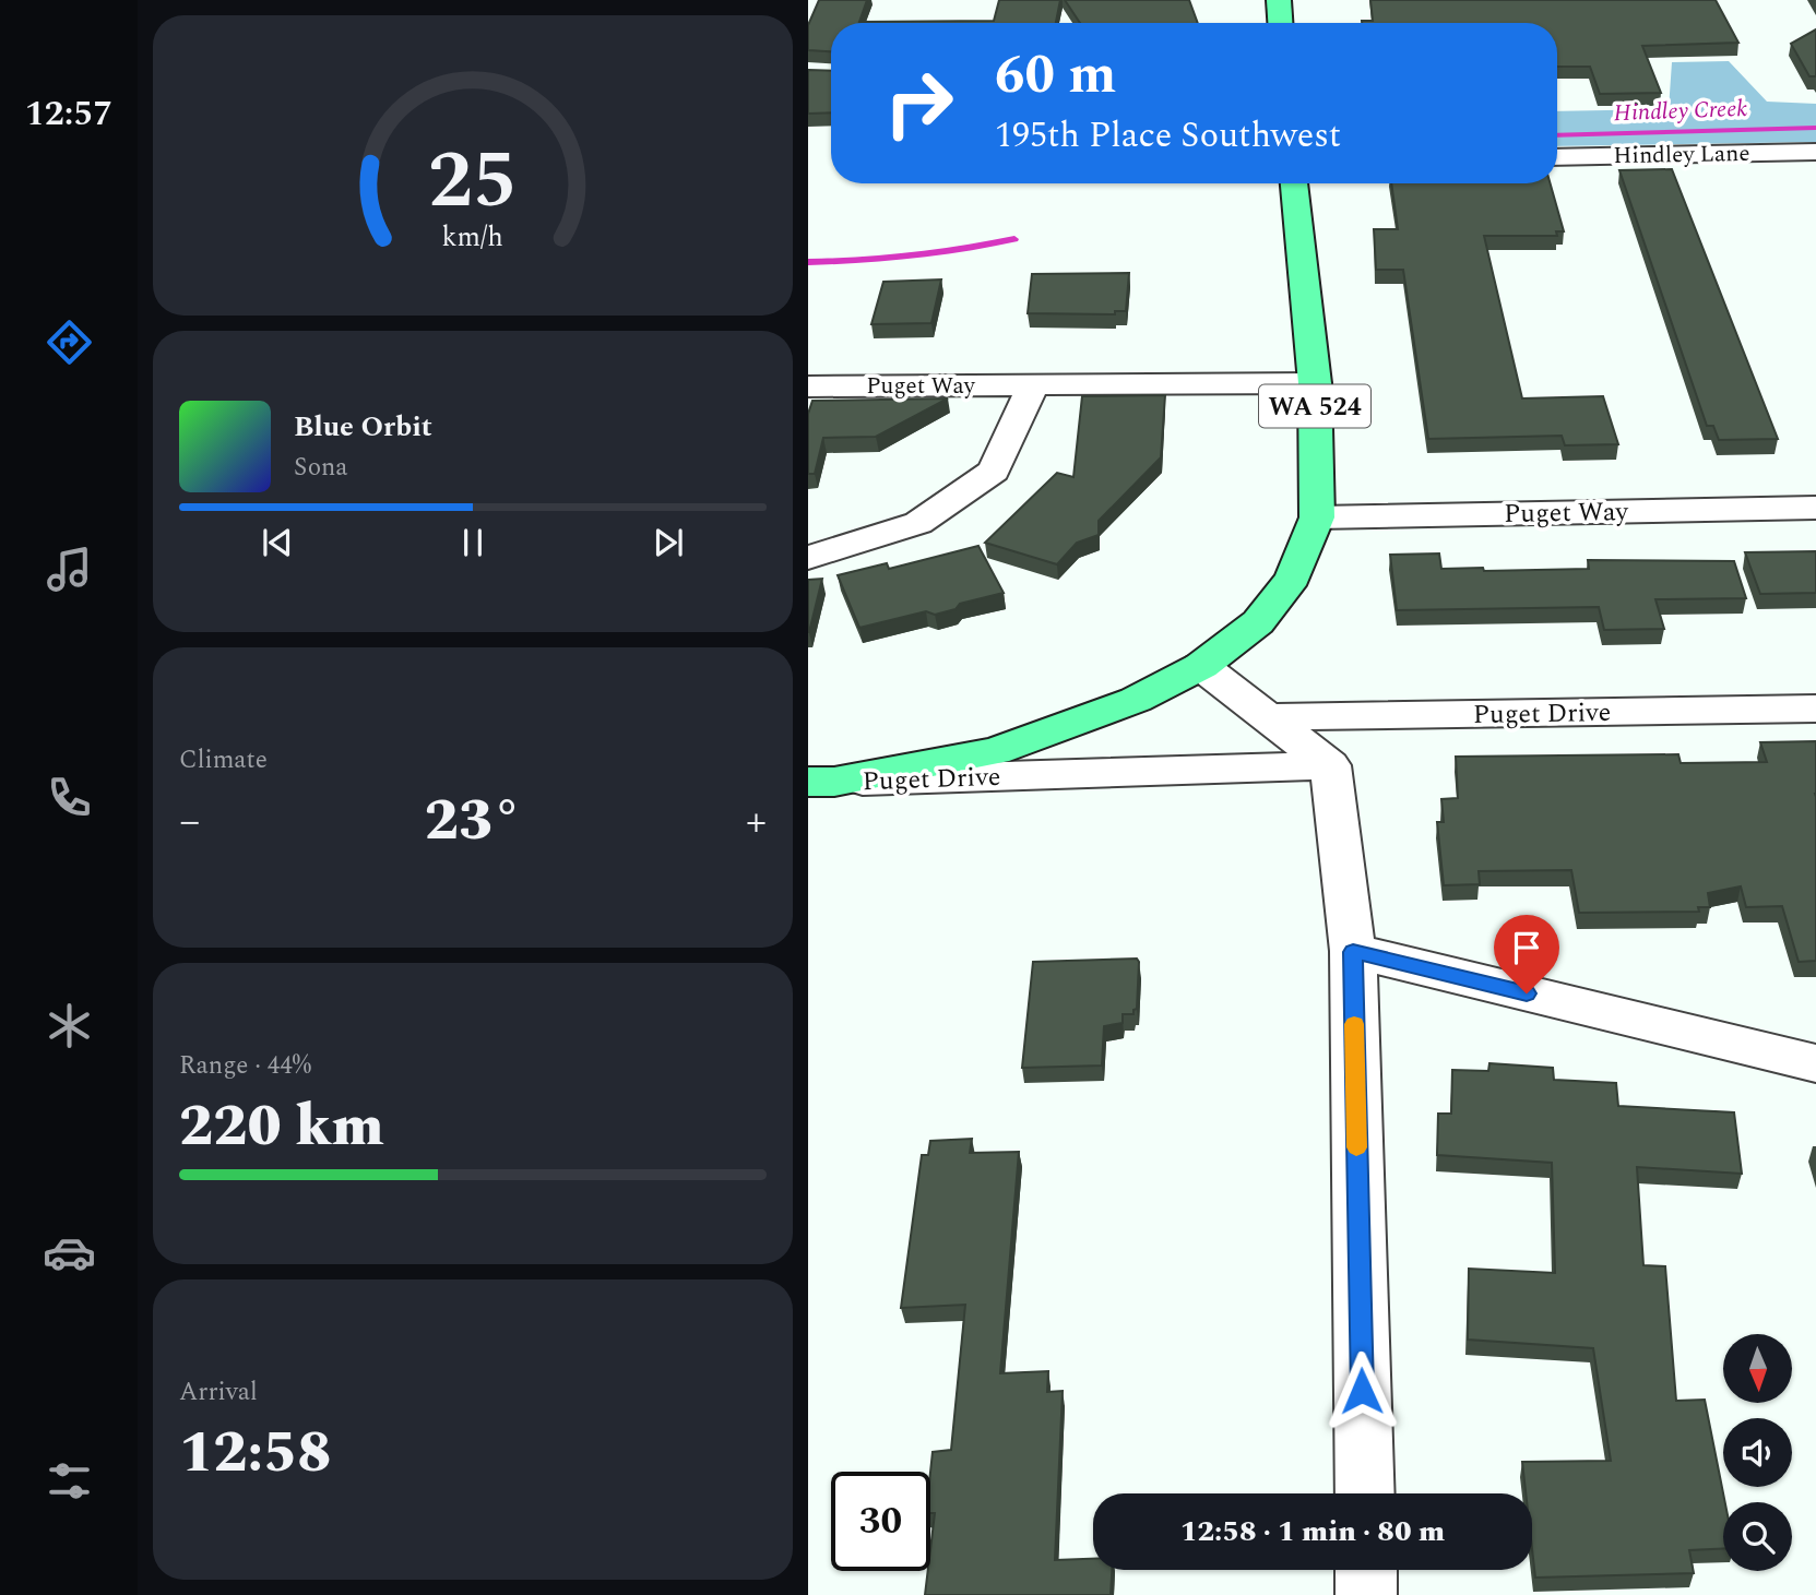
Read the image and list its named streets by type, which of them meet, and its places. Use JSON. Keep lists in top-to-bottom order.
{
  "streets": {
    "main road": ["WA 524"],
    "street": ["Hindley Lane", "Puget Way", "Puget Drive"]
  },
  "crossings": [
    ["Puget Way", "WA 524"],
    ["WA 524", "Puget Drive"]
  ],
  "water": ["Hindley Creek"],
  "north": "bottom",
  "page": {
    "tabs": "12:57",
    "turn": ["60 m", "195th Place Southwest"],
    "song": ["Blue Orbit", "Sona"],
    "tile": [
      "Climate",
      ["Range · 44%", "220 km"],
      ["Arrival", "12:58"]
    ],
    "heat": ["−", "23°", "+"],
    "limit": "30",
    "trip": "12:58 · 1 min · 80 m",
    "gauge": ["25", "km/h"]
  }
}
